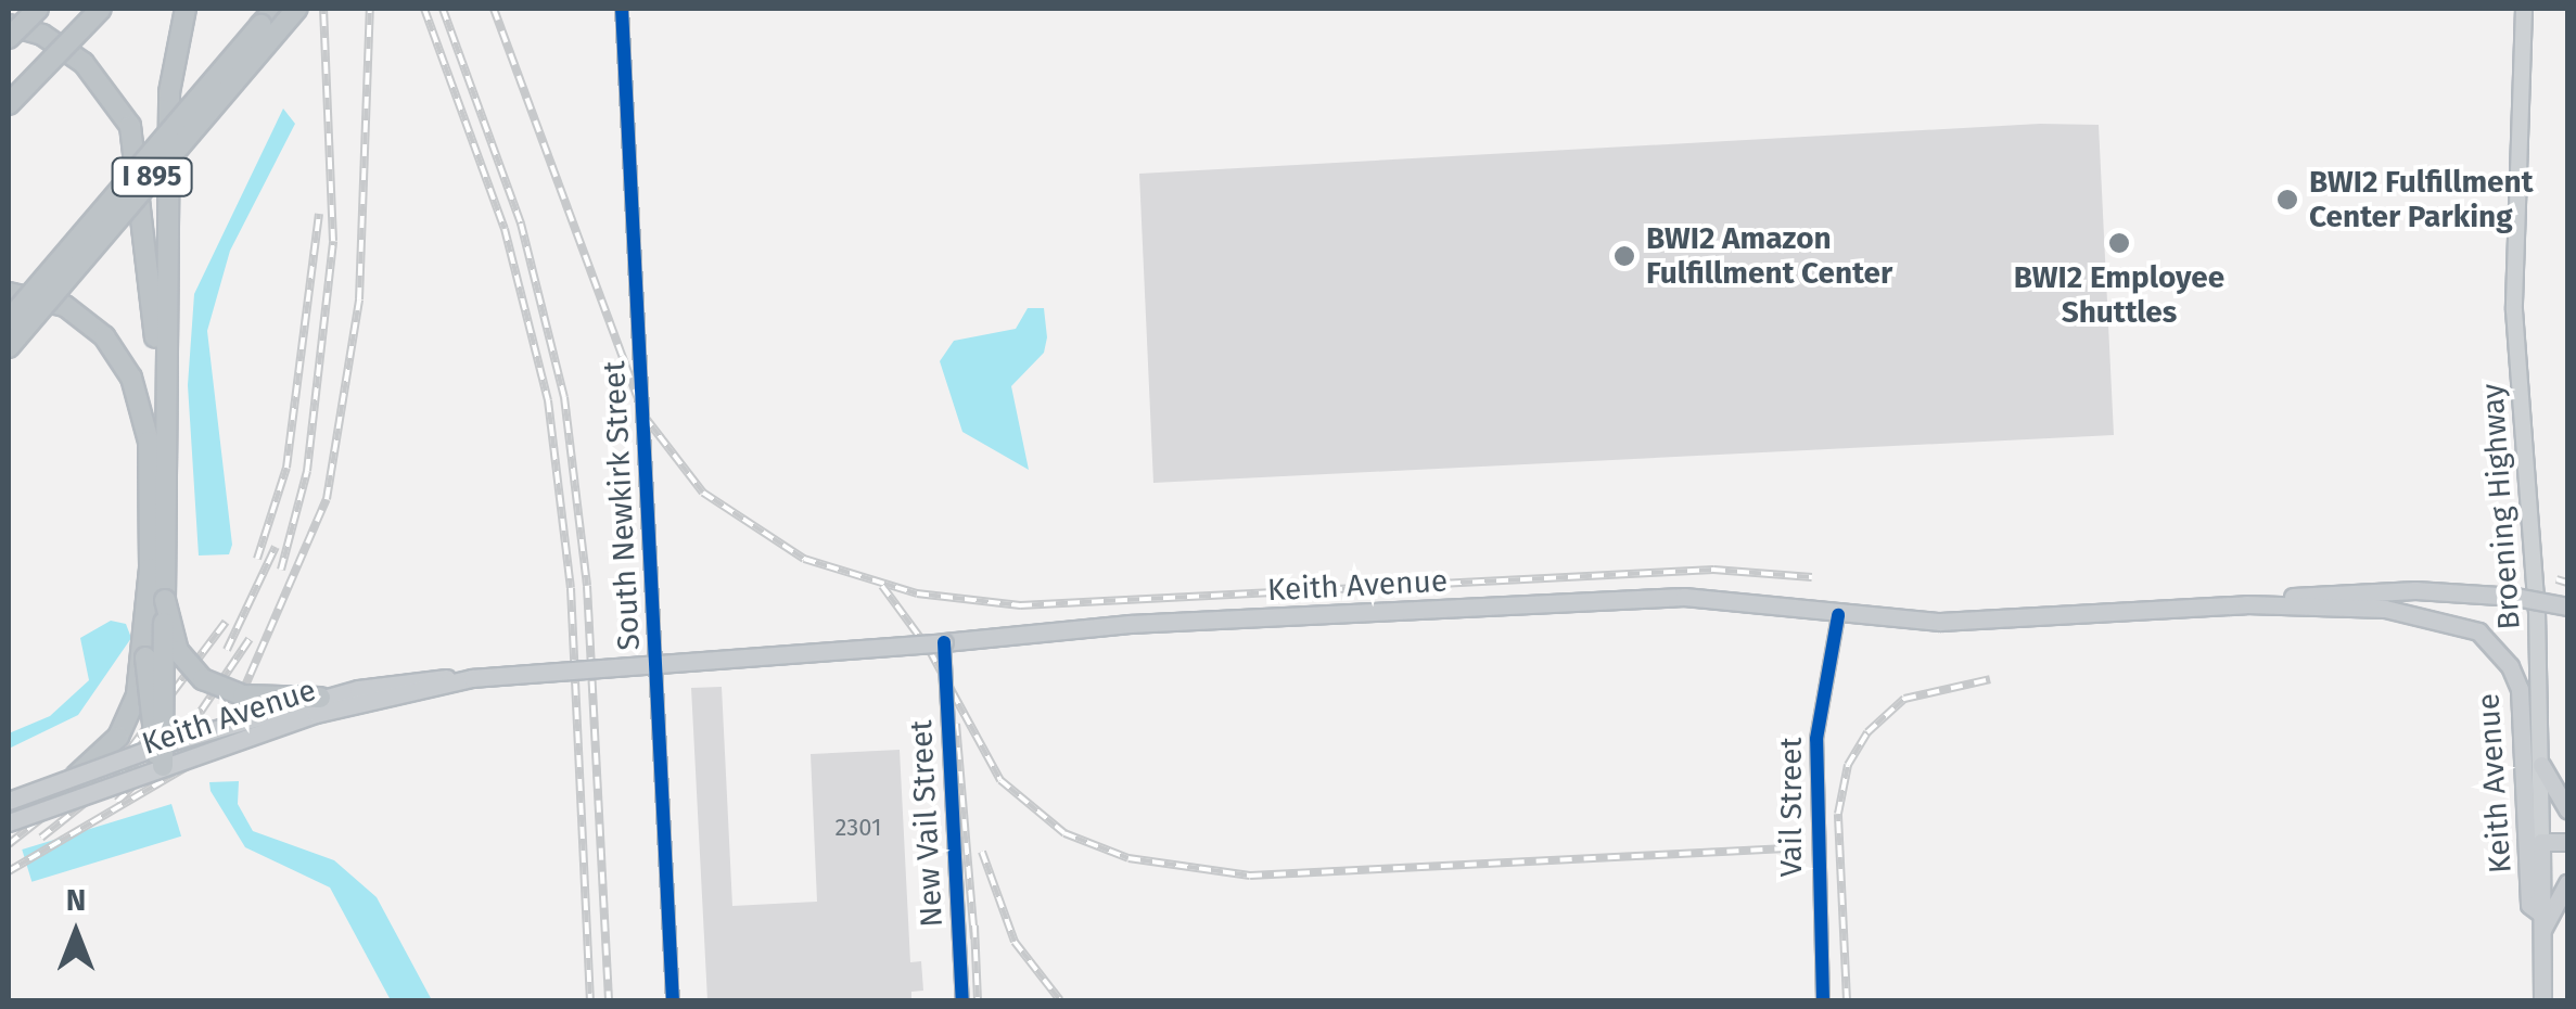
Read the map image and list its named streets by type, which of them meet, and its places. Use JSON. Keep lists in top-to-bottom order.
{
  "streets": {
    "highway": ["I 895"],
    "main road": ["Broening Highway", "Keith Avenue"],
    "street": ["South Newkirk Street", "Vail Street", "New Vail Street"]
  },
  "crossings": [
    ["Broening Highway", "Keith Avenue"],
    ["Keith Avenue", "Vail Street"],
    ["Keith Avenue", "New Vail Street"]
  ],
  "places": ["BWI2 Fulfillment Center Parking", "BWI2 Employee Shuttles", "BWI2 Amazon Fulfillment Center"],
  "house_numbers": ["2301"],
  "north": "top"
}
